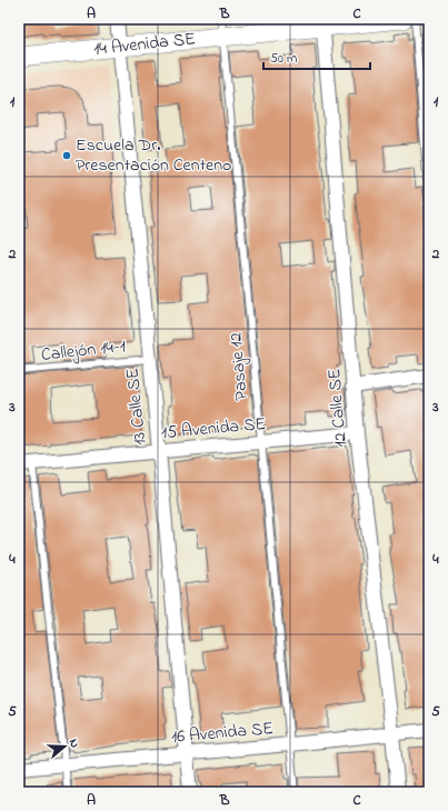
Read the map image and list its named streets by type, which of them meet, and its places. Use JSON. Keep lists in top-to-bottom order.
{
  "streets": {
    "street": [
      "14 Avenida SE",
      "13 Calle SE",
      "12 Calle SE",
      "15 Avenida SE",
      "16 Avenida SE"
    ],
    "lane": ["Callejón 14-1", "Pasaje 12"]
  },
  "crossings": [
    ["14 Avenida SE", "Pasaje 12"],
    ["14 Avenida SE", "13 Calle SE"],
    ["14 Avenida SE", "12 Calle SE"],
    ["Callejón 14-1", "13 Calle SE"],
    ["Pasaje 12", "15 Avenida SE"],
    ["Pasaje 12", "16 Avenida SE"],
    ["13 Calle SE", "15 Avenida SE"],
    ["13 Calle SE", "16 Avenida SE"],
    ["12 Calle SE", "15 Avenida SE"],
    ["12 Calle SE", "16 Avenida SE"]
  ],
  "places": ["Escuela Dr. Presentación Centeno"],
  "scale_bar": "50 m",
  "north": "right",
  "grid": {
    "columns": ["A", "B", "C"],
    "rows": [
      "1",
      "2",
      "3",
      "4",
      "5"
    ]
  }
}
